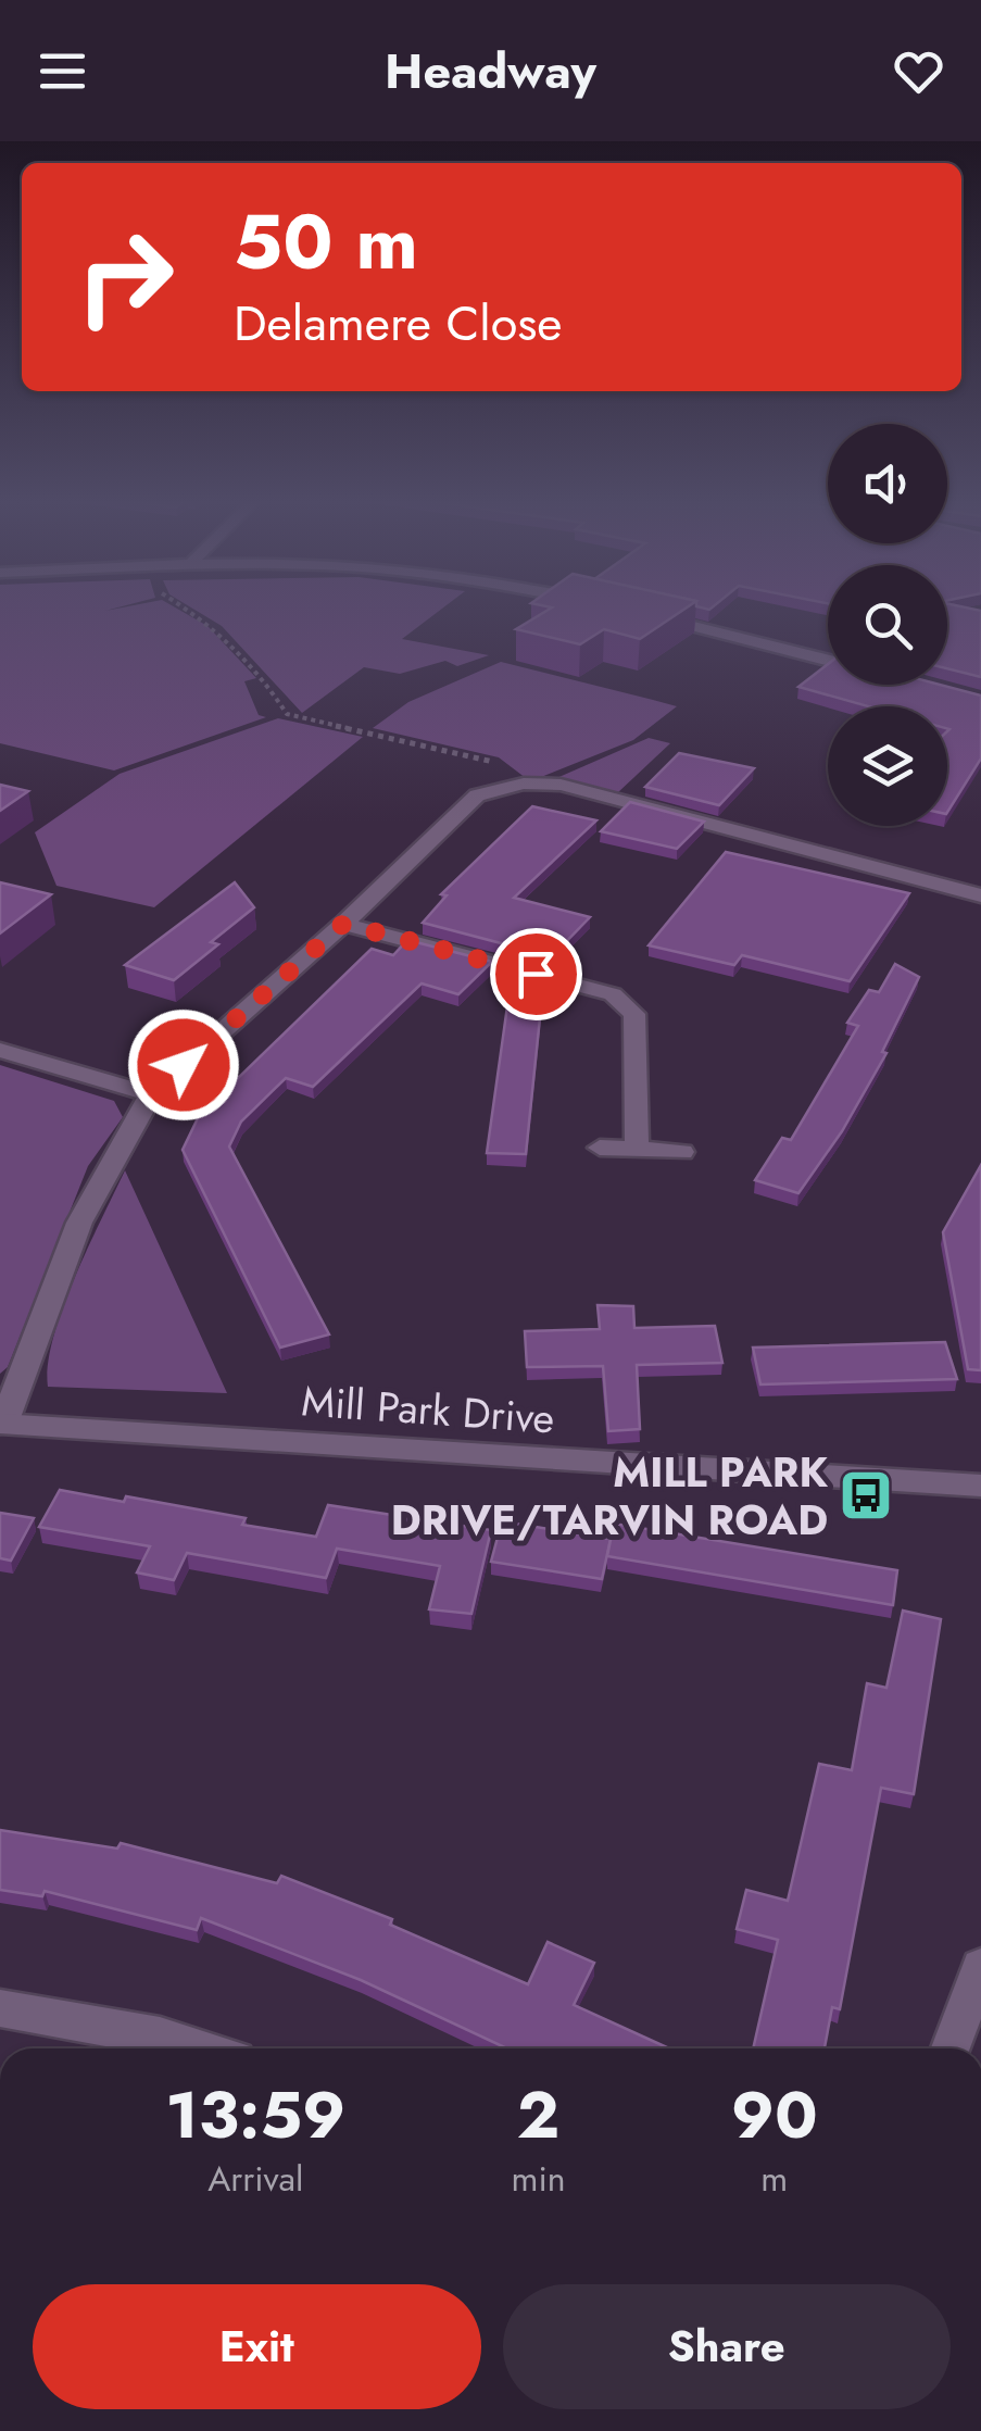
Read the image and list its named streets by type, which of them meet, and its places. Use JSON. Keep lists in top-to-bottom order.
{
  "streets": {
    "street": ["Mill Park Drive"]
  },
  "places": {
    "bus stop": ["MILL PARK DRIVE/TARVIN ROAD"]
  },
  "page": {
    "header": "Headway",
    "turn": ["50 m", "Delamere Close"],
    "eta": [
      "13:59",
      "Arrival",
      "2",
      "min",
      "90",
      "m"
    ],
    "buttons": ["Exit", "Share"]
  }
}
